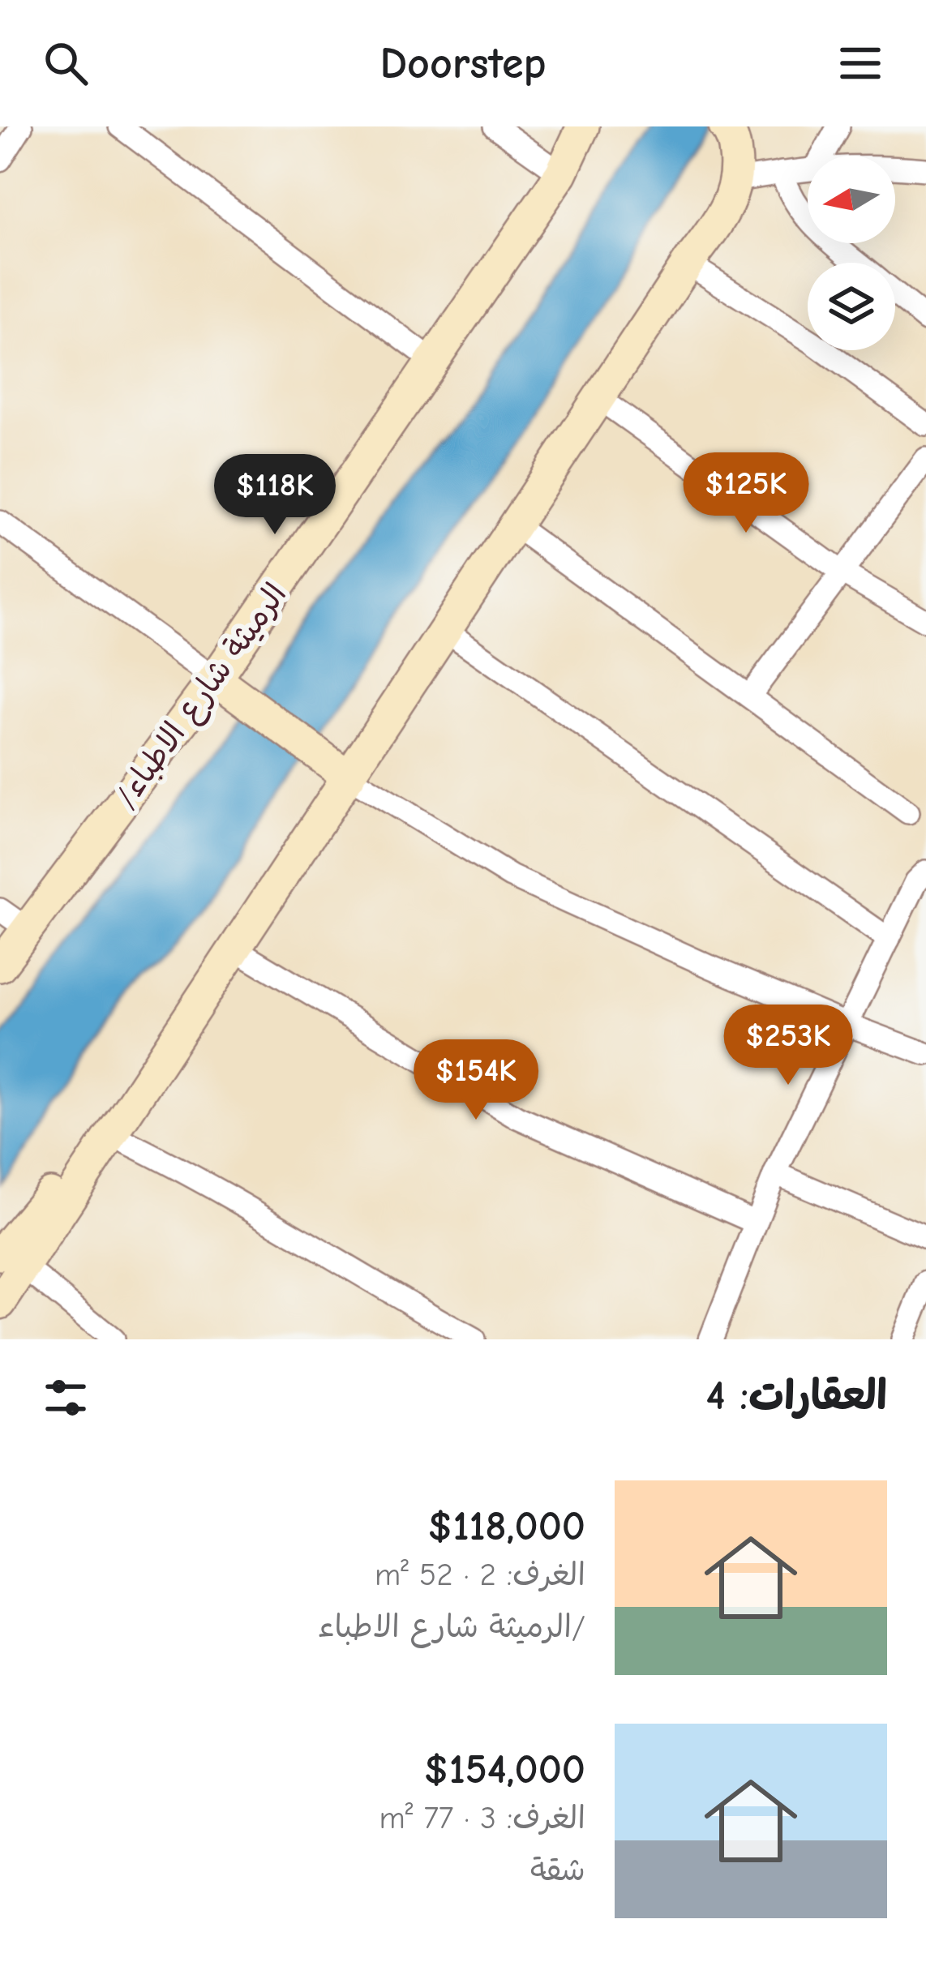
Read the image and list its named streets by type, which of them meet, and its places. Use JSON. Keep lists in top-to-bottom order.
{
  "streets": {
    "main road": ["/الرميثة شارع الاطباء"]
  },
  "north": "left",
  "page": {
    "header": "Doorstep",
    "price": [
      "$125K",
      "$118K",
      "$253K",
      "$154K"
    ],
    "heading": "العقارات: 4",
    "list": [
      {
        "name": "$118,000",
        "note": "الغرف: 2 · 52 m² · /الرميثة شارع الاطباء"
      },
      {
        "name": "$154,000",
        "note": "الغرف: 3 · 77 m² · شقة"
      }
    ]
  }
}
